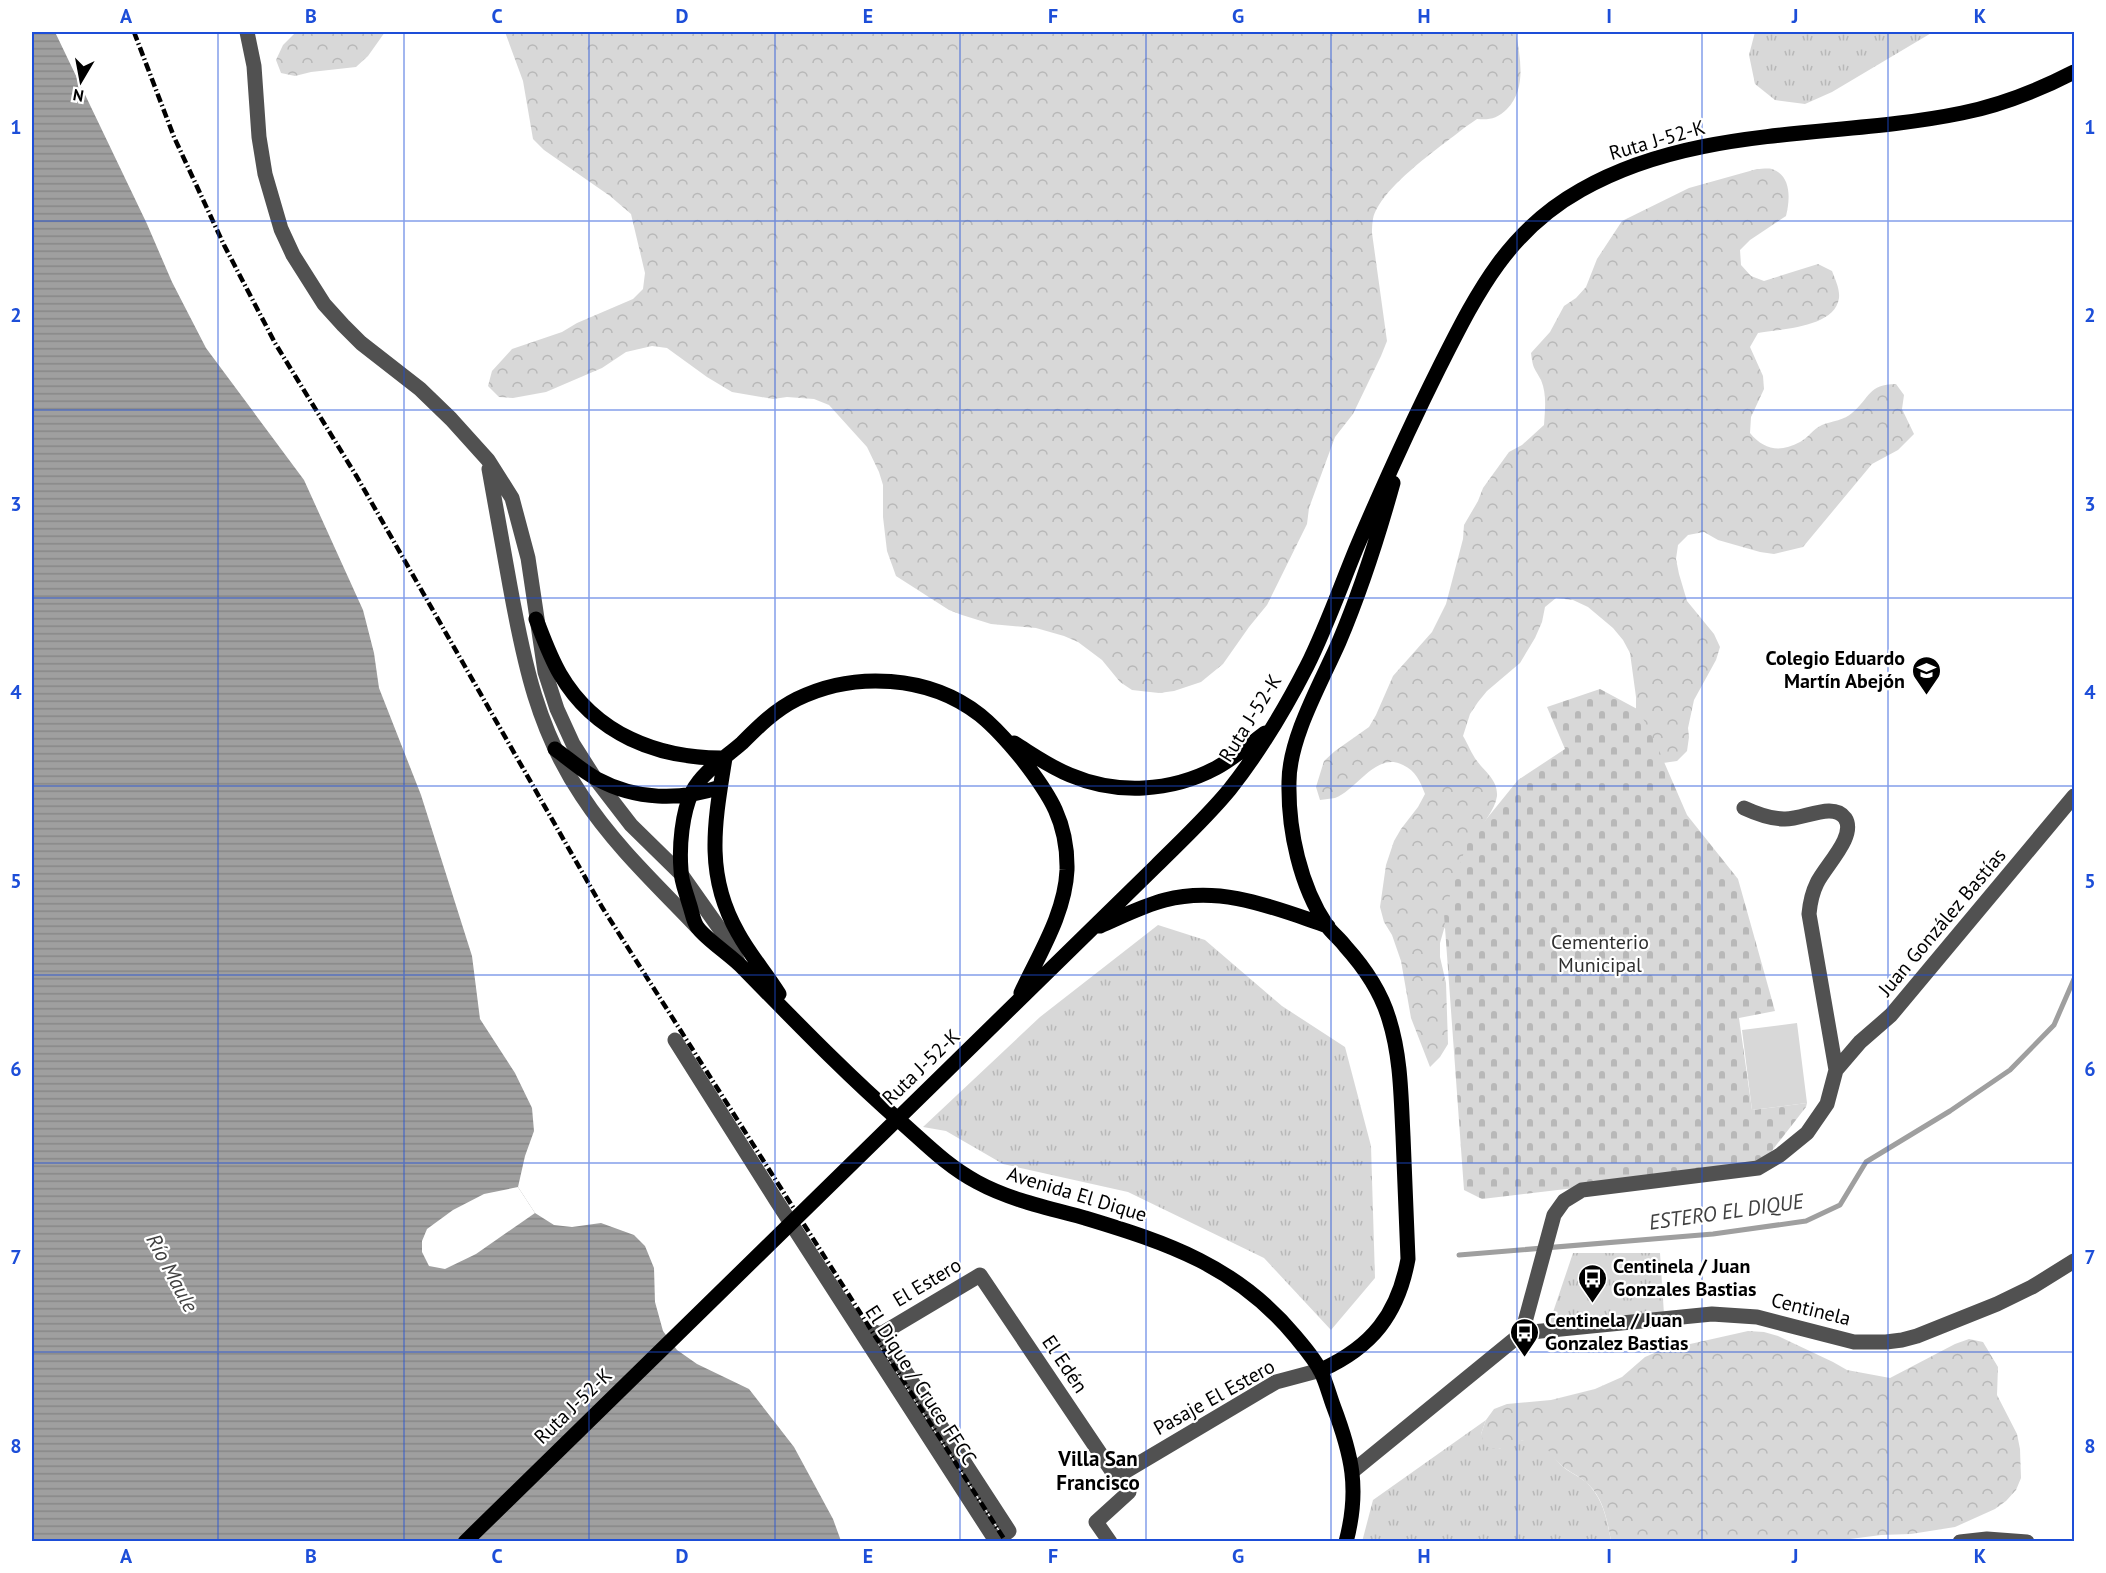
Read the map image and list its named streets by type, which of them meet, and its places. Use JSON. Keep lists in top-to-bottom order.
{
  "streets": {
    "main road": ["Ruta J-52-K", "Avenida El Dique"],
    "street": [
      "Juan González Bastías",
      "El Estero",
      "Centinela",
      "El Edén",
      "El Dique / Cruce FFCC",
      "Pasaje El Estero"
    ]
  },
  "crossings": [
    ["Juan González Bastías", "Centinela"],
    ["Avenida El Dique", "Pasaje El Estero"],
    ["El Estero", "El Edén"],
    ["El Estero", "El Dique / Cruce FFCC"],
    ["El Edén", "Pasaje El Estero"]
  ],
  "districts": ["Villa San Francisco"],
  "water": ["ESTERO EL DIQUE", "Río Maule"],
  "parks": ["Cementerio Municipal"],
  "places": {
    "school or university": ["Colegio Eduardo Martín Abejón"],
    "bus stop": ["Centinela / Juan Gonzales Bastias", "Centinela / Juan Gonzalez Bastias"]
  },
  "north": "bottom",
  "grid": {
    "columns": [
      "A",
      "B",
      "C",
      "D",
      "E",
      "F",
      "G",
      "H",
      "I",
      "J",
      "K"
    ],
    "rows": [
      "1",
      "2",
      "3",
      "4",
      "5",
      "6",
      "7",
      "8"
    ]
  }
}
